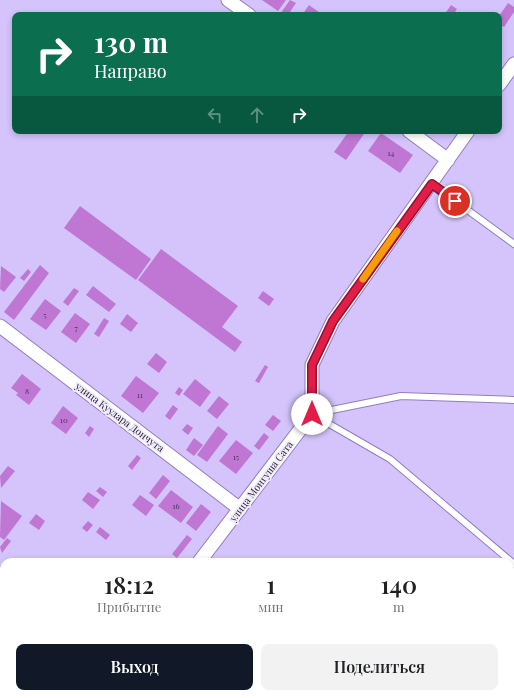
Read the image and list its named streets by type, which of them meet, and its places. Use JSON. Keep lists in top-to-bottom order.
{
  "streets": {
    "street": ["улица Куулара Дончута", "улица Монгуша Сата"]
  },
  "crossings": [
    ["улица Куулара Дончута", "улица Монгуша Сата"]
  ],
  "house_numbers": [
    "14",
    "5",
    "7",
    "8",
    "11",
    "10",
    "15",
    "16"
  ],
  "page": {
    "turn": ["130 m", "Направо"],
    "eta": [
      "18:12",
      "Прибытие",
      "1",
      "мин",
      "140",
      "m"
    ],
    "buttons": ["Выход", "Поделиться"]
  }
}
